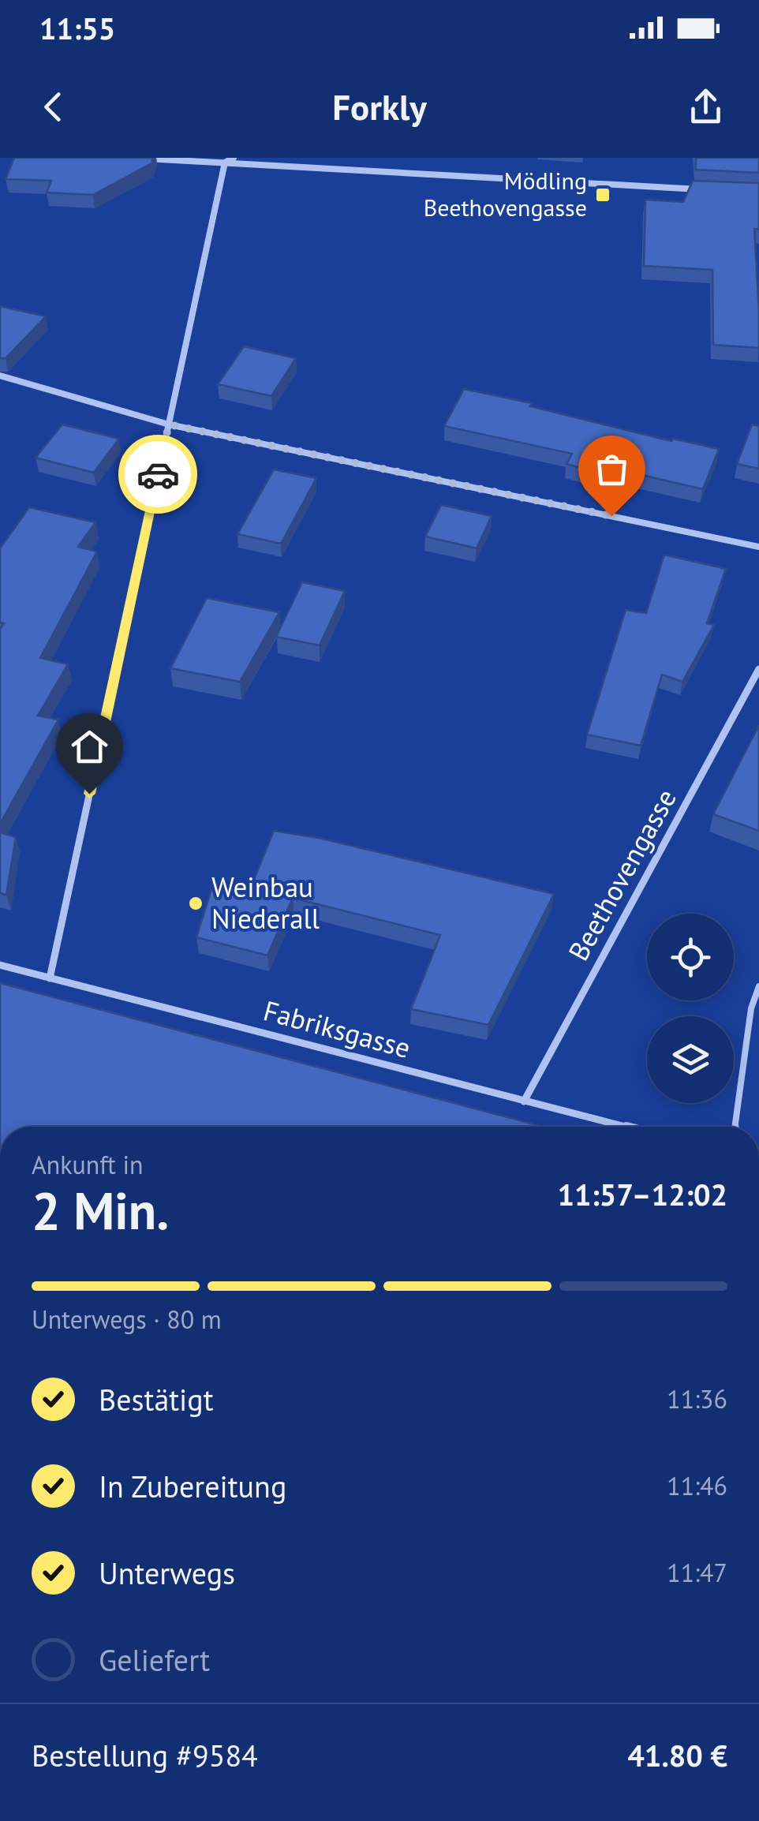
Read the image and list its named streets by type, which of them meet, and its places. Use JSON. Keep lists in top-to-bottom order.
{
  "streets": {
    "street": ["Beethovengasse", "Fabriksgasse"]
  },
  "crossings": [
    ["Beethovengasse", "Fabriksgasse"]
  ],
  "places": {
    "transit": ["Mödling Beethovengasse"],
    "other": ["Weinbau Niederall"]
  },
  "page": {
    "status": "11:55",
    "header": "Forkly",
    "heading": ["2 Min.", "Ankunft in", "11:57–12:02"],
    "panel": ["Bestellung #9584", "41.80 €"],
    "bar": "Unterwegs · 80 m",
    "list": [
      ["Bestätigt", "11:36"],
      ["In Zubereitung", "11:46"],
      ["Unterwegs", "11:47"],
      "Geliefert"
    ]
  }
}
